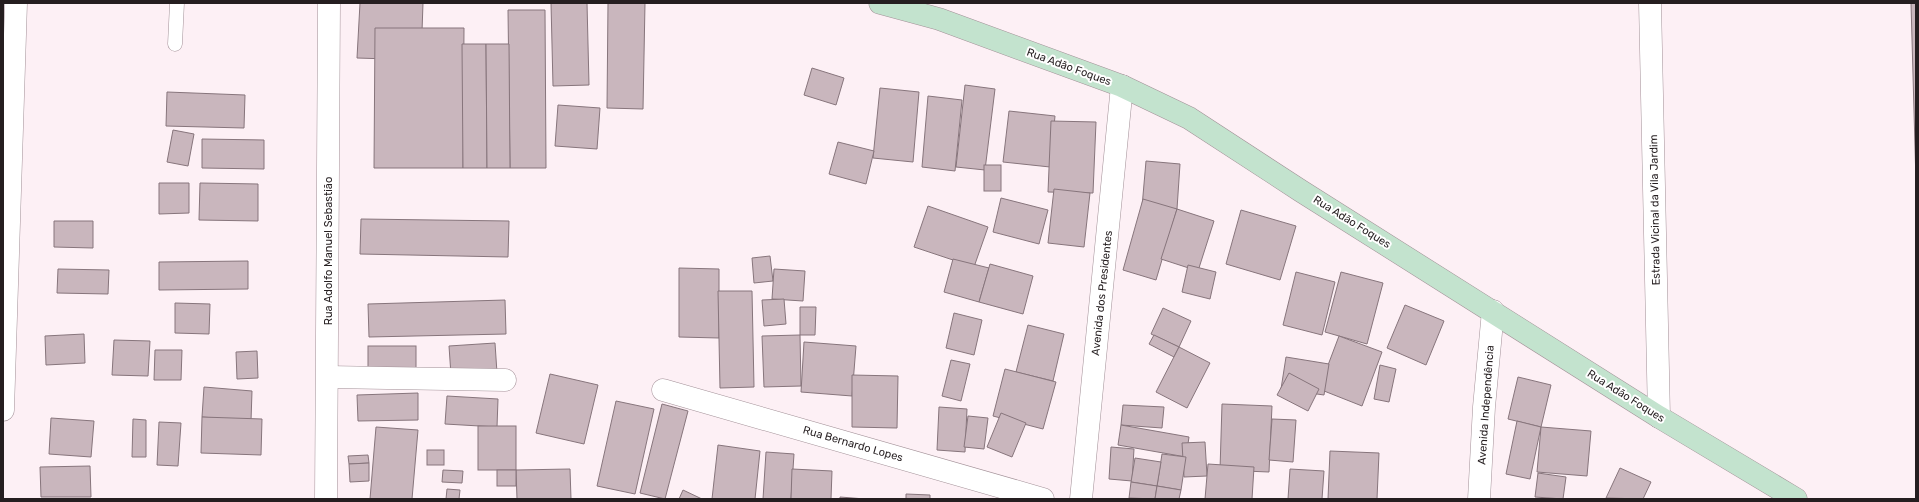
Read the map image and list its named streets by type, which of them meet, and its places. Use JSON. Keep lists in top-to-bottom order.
{
  "streets": {
    "main road": ["Rua Adão Foques"],
    "street": [
      "Estrada Vicinal da Vila Jardim",
      "Rua Adolfo Manuel Sebastião",
      "Avenida dos Presidentes",
      "Avenida Independência",
      "Rua Bernardo Lopes"
    ]
  },
  "crossings": [
    ["Rua Adão Foques", "Estrada Vicinal da Vila Jardim"],
    ["Rua Adão Foques", "Avenida dos Presidentes"],
    ["Rua Adão Foques", "Avenida Independência"]
  ]
}
